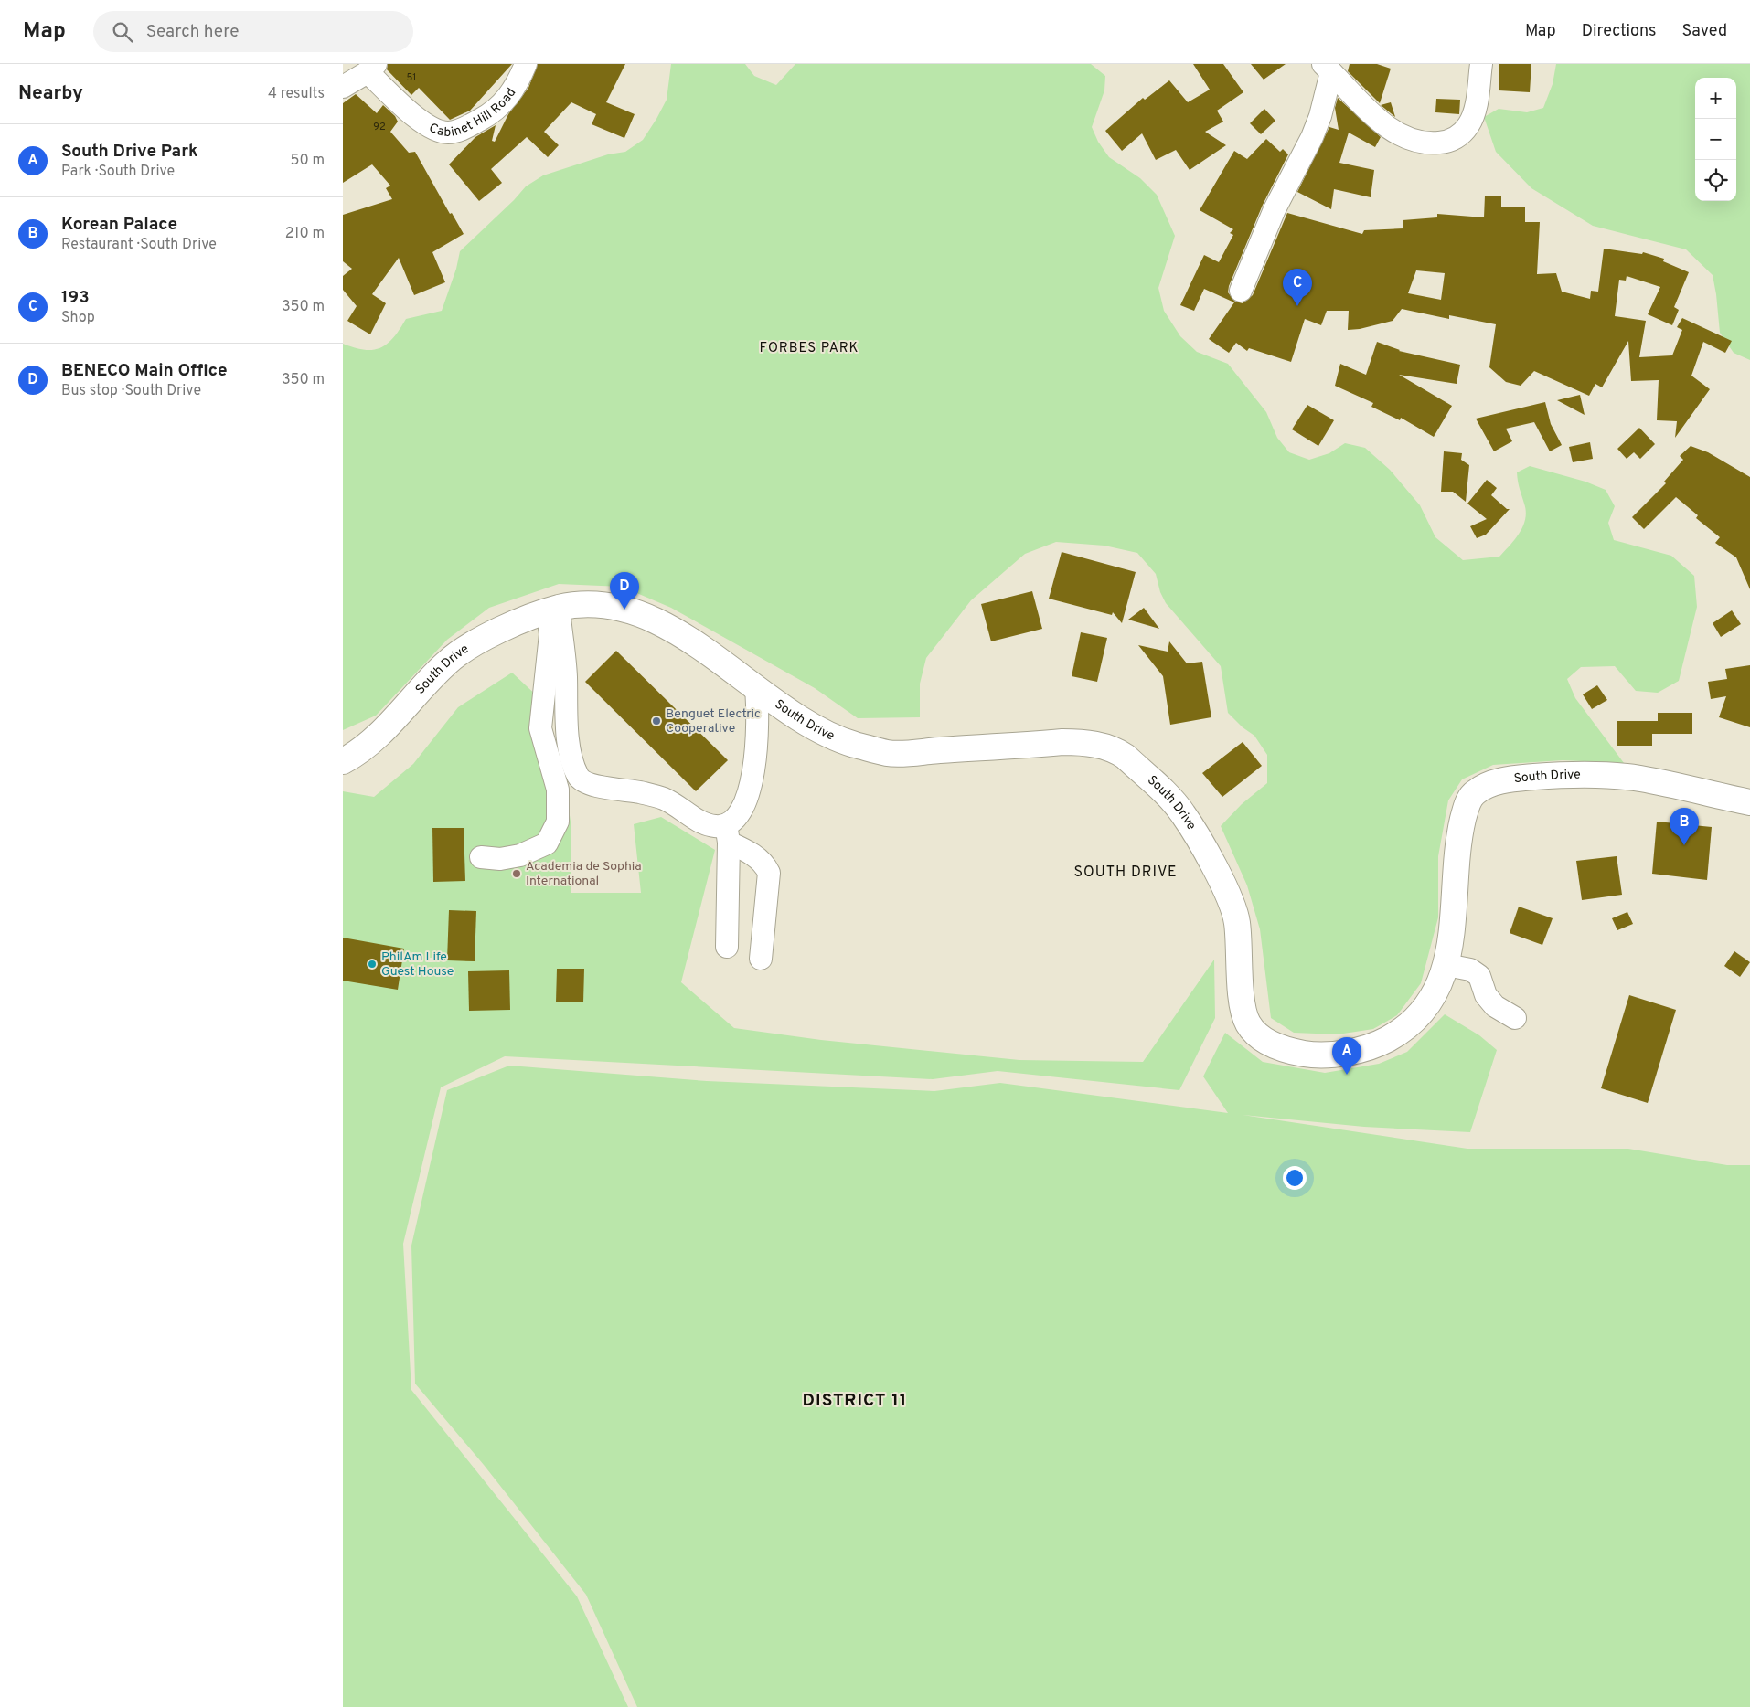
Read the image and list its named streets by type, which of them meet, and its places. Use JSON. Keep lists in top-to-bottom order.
{
  "streets": {
    "main road": ["South Drive"],
    "street": ["Cabinet Hill Road"]
  },
  "districts": ["FORBES PARK", "SOUTH DRIVE", "DISTRICT 11"],
  "places": ["Benguet Electric Cooperative", "Academia de Sophia International", "PhilAm Life Guest House"],
  "house_numbers": ["51", "92"],
  "page": {
    "header": "Map",
    "search": "Search here",
    "nav": ["Map", "Directions", "Saved"],
    "heading": ["Nearby", "4 results"],
    "map_buttons": ["+", "−"],
    "list": [
      {
        "mark": "A",
        "name": "South Drive Park",
        "note": "Park · South Drive",
        "value": "50 m"
      },
      {
        "mark": "B",
        "name": "Korean Palace",
        "note": "Restaurant · South Drive",
        "value": "210 m"
      },
      {
        "mark": "C",
        "name": "193",
        "note": "Shop",
        "value": "350 m"
      },
      {
        "mark": "D",
        "name": "BENECO Main Office",
        "note": "Bus stop · South Drive",
        "value": "350 m"
      }
    ],
    "pins": [
      "C",
      "D",
      "B",
      "A"
    ]
  }
}
